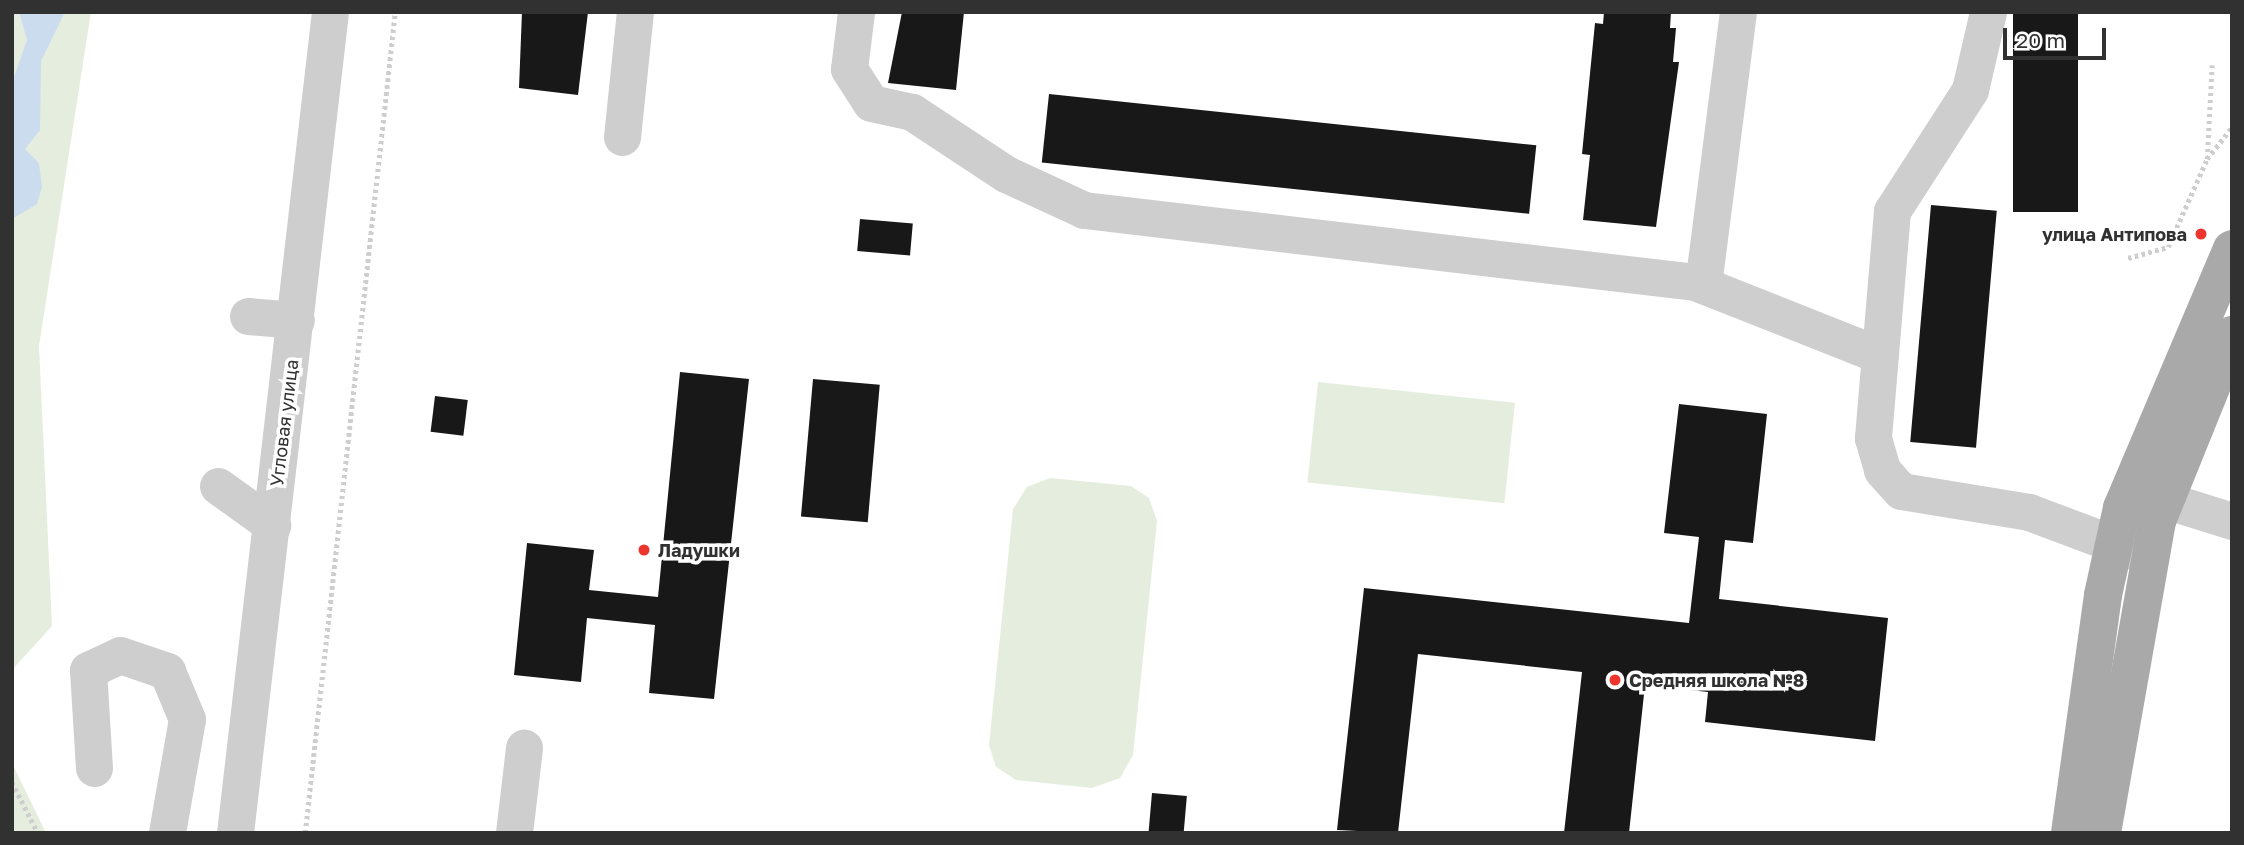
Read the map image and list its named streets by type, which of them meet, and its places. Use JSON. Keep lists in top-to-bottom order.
{
  "streets": {
    "street": ["Угловая улица"]
  },
  "places": ["улица Антипова", "Ладушки", "Средняя школа №8"],
  "scale_bar": "20 m"
}
